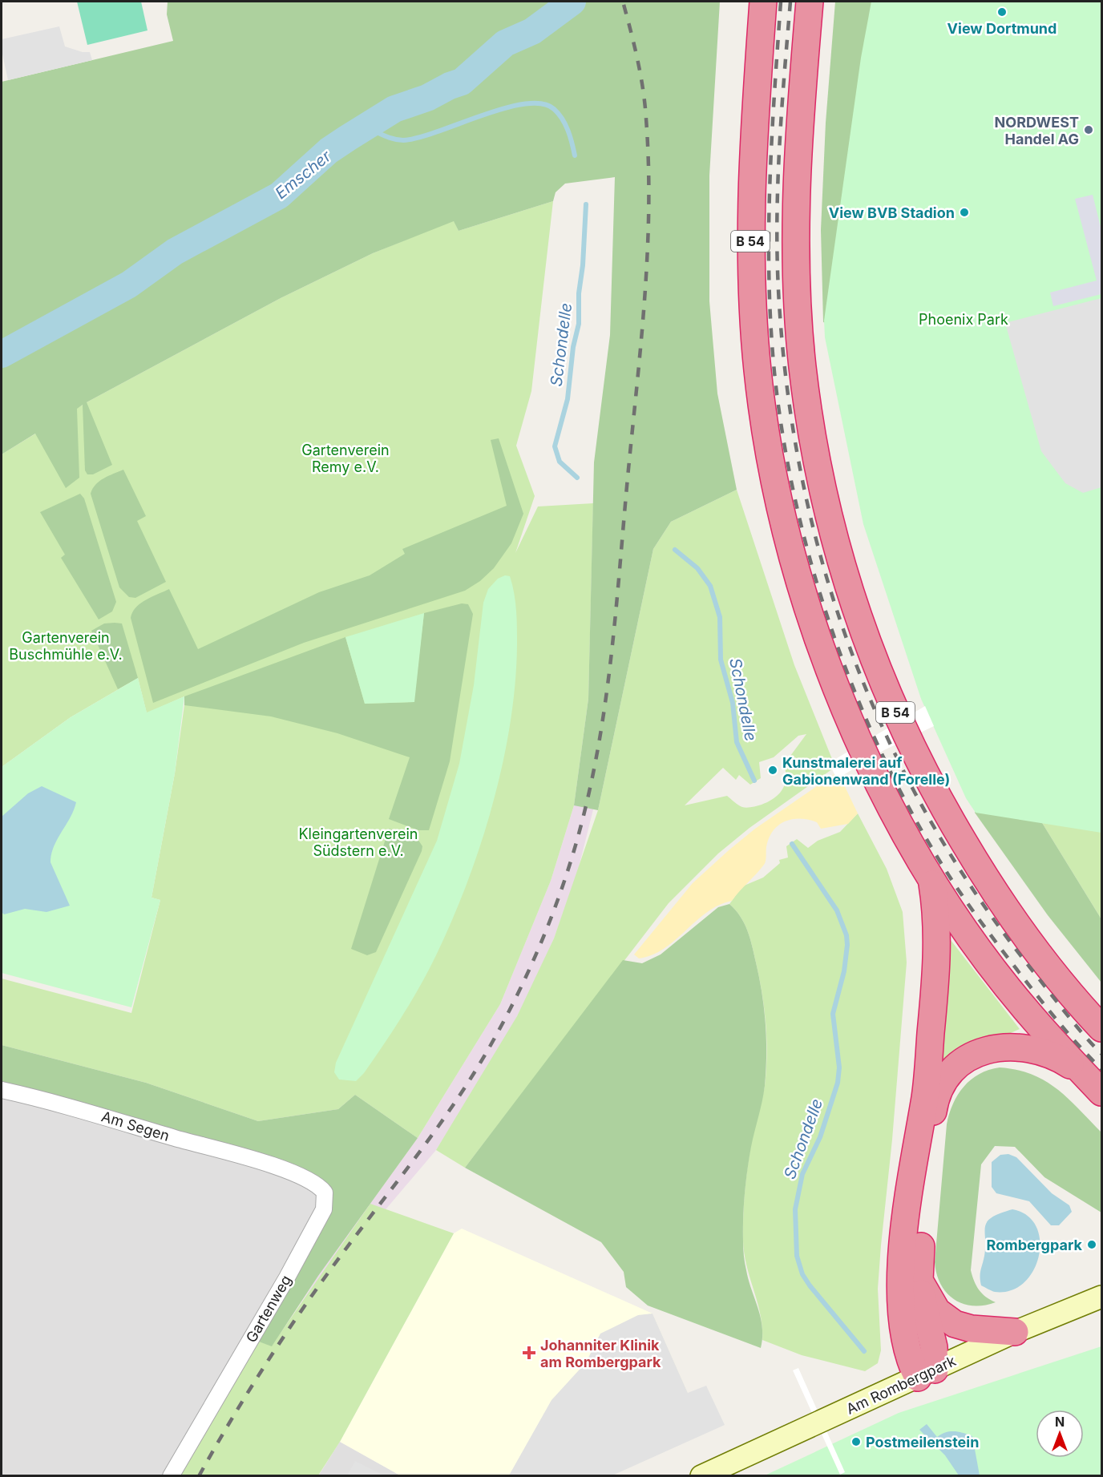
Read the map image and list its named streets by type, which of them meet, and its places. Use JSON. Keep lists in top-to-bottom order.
{
  "streets": {
    "highway": ["B 54"],
    "main road": ["Am Rombergpark"],
    "street": ["Am Segen", "Gartenweg"]
  },
  "crossings": [
    ["Am Segen", "Gartenweg"]
  ],
  "water": ["Emscher", "Schondelle"],
  "parks": [
    "Phoenix Park",
    "Gartenverein Remy e.V.",
    "Gartenverein Buschmühle e.V.",
    "Kleingartenverein Südstern e.V."
  ],
  "places": {
    "other": [
      "View Dortmund",
      "NORDWEST Handel AG",
      "View BVB Stadion",
      "Kunstmalerei auf Gabionenwand (Forelle)",
      "Rombergpark",
      "Postmeilenstein"
    ],
    "health": ["Johanniter Klinik am Rombergpark"]
  },
  "north": "top"
}
